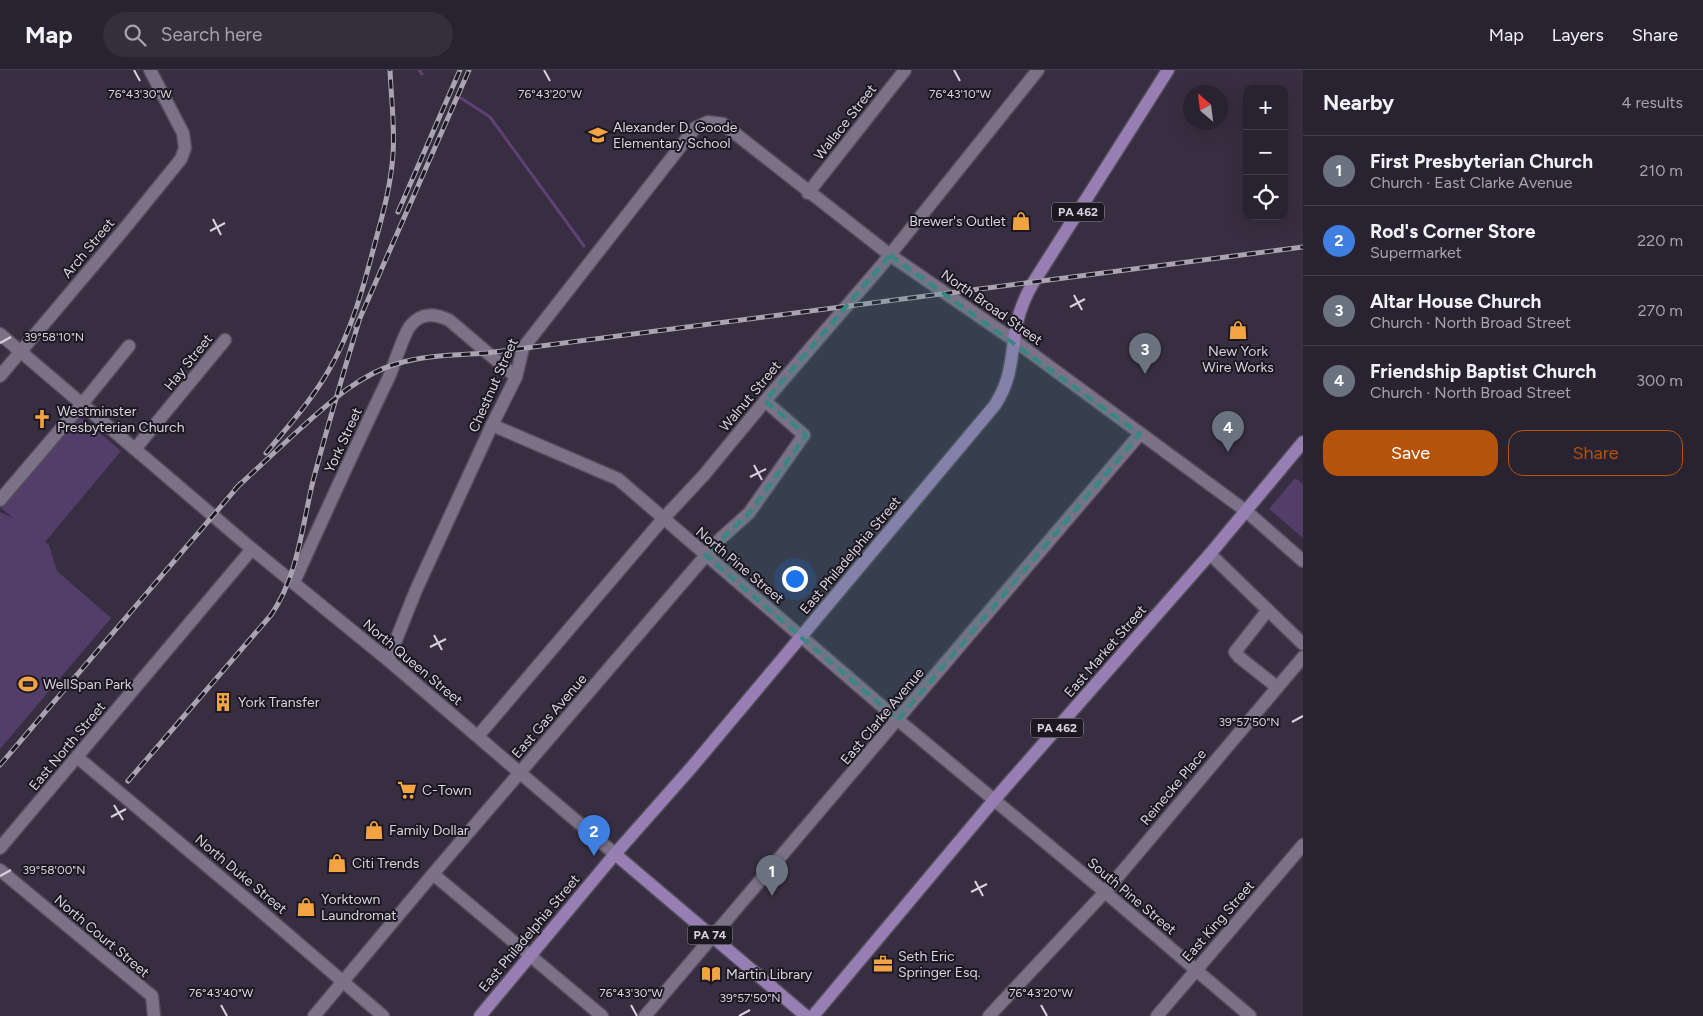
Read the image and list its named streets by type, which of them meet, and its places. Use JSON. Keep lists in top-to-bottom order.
{
  "streets": {
    "main road": [
      "PA 462",
      "East Philadelphia Street",
      "East Market Street",
      "North Queen Street",
      "PA 74"
    ],
    "street": [
      "Wallace Street",
      "Arch Street",
      "North Broad Street",
      "Hay Street",
      "Chestnut Street",
      "Walnut Street",
      "York Street",
      "North Pine Street",
      "East Gas Avenue",
      "East Clarke Avenue",
      "East North Street",
      "Reinecke Place",
      "North Duke Street",
      "South Pine Street",
      "East King Street",
      "North Court Street"
    ]
  },
  "crossings": [
    ["Wallace Street", "North Broad Street"],
    ["Arch Street", "North Queen Street"],
    ["North Broad Street", "Chestnut Street"],
    ["North Broad Street", "Walnut Street"],
    ["North Broad Street", "East Philadelphia Street"],
    ["North Broad Street", "East Market Street"],
    ["North Broad Street", "East Clarke Avenue"],
    ["Hay Street", "North Queen Street"],
    ["Chestnut Street", "York Street"],
    ["Chestnut Street", "North Pine Street"],
    ["Chestnut Street", "North Queen Street"],
    ["Walnut Street", "North Pine Street"],
    ["Walnut Street", "North Queen Street"],
    ["Walnut Street", "East Gas Avenue"],
    ["York Street", "North Queen Street"],
    ["East Philadelphia Street", "North Pine Street"],
    ["East Philadelphia Street", "North Queen Street"],
    ["North Pine Street", "East Market Street"],
    ["North Pine Street", "East Gas Avenue"],
    ["North Pine Street", "East Clarke Avenue"],
    ["North Pine Street", "South Pine Street"],
    ["East Market Street", "South Pine Street"],
    ["North Queen Street", "East Gas Avenue"],
    ["North Queen Street", "East Clarke Avenue"],
    ["North Queen Street", "East North Street"],
    ["East Gas Avenue", "North Duke Street"],
    ["East North Street", "North Duke Street"],
    ["Reinecke Place", "South Pine Street"],
    ["South Pine Street", "East King Street"]
  ],
  "places": {
    "school or university": ["Alexander D. Goode Elementary School"],
    "shop": [
      "Brewer's Outlet",
      "New York Wire Works",
      "Family Dollar",
      "Citi Trends",
      "Yorktown Laundromat"
    ],
    "church": ["Westminster Presbyterian Church"],
    "sports": ["WellSpan Park"],
    "building": ["York Transfer"],
    "supermarket": ["C-Town"],
    "office": ["Seth Eric Springer Esq."],
    "library": ["Martin Library"]
  },
  "north": "top left",
  "page": {
    "header": "Map",
    "search": "Search here",
    "nav": ["Map", "Layers", "Share"],
    "heading": ["Nearby", "4 results"],
    "map_buttons": ["+", "−"],
    "list": [
      {
        "mark": "1",
        "name": "First Presbyterian Church",
        "note": "Church · East Clarke Avenue",
        "value": "210 m"
      },
      {
        "mark": "2",
        "name": "Rod's Corner Store",
        "note": "Supermarket",
        "value": "220 m"
      },
      {
        "mark": "3",
        "name": "Altar House Church",
        "note": "Church · North Broad Street",
        "value": "270 m"
      },
      {
        "mark": "4",
        "name": "Friendship Baptist Church",
        "note": "Church · North Broad Street",
        "value": "300 m"
      }
    ],
    "pins": [
      "3",
      "4",
      "2",
      "1"
    ],
    "buttons": ["Save", "Share"]
  },
  "coordinates": [
    "76°43'30\"W",
    "76°43'20\"W",
    "76°43'10\"W",
    "39°58'10\"N",
    "39°57'50\"N",
    "39°58'00\"N",
    "76°43'40\"W"
  ]
}
